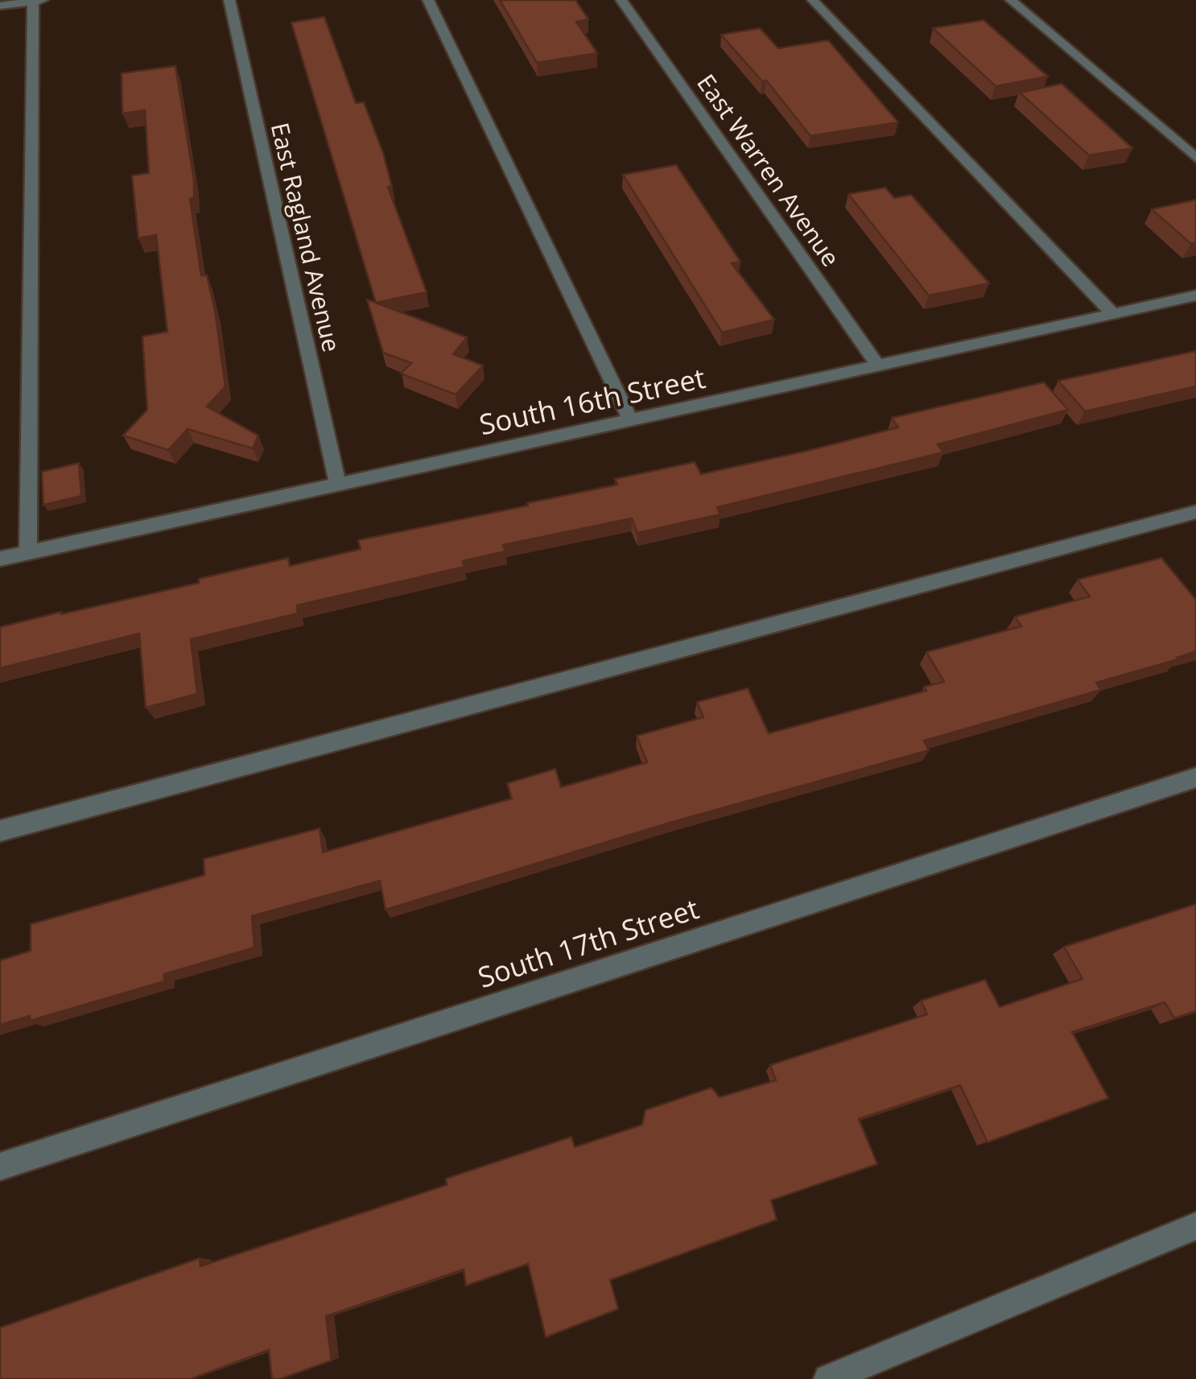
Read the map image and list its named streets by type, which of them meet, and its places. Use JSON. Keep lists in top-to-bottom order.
{
  "streets": {
    "street": [
      "East Warren Avenue",
      "East Ragland Avenue",
      "South 16th Street",
      "South 17th Street"
    ]
  },
  "crossings": [
    ["East Warren Avenue", "South 16th Street"],
    ["East Ragland Avenue", "South 16th Street"]
  ]
}
